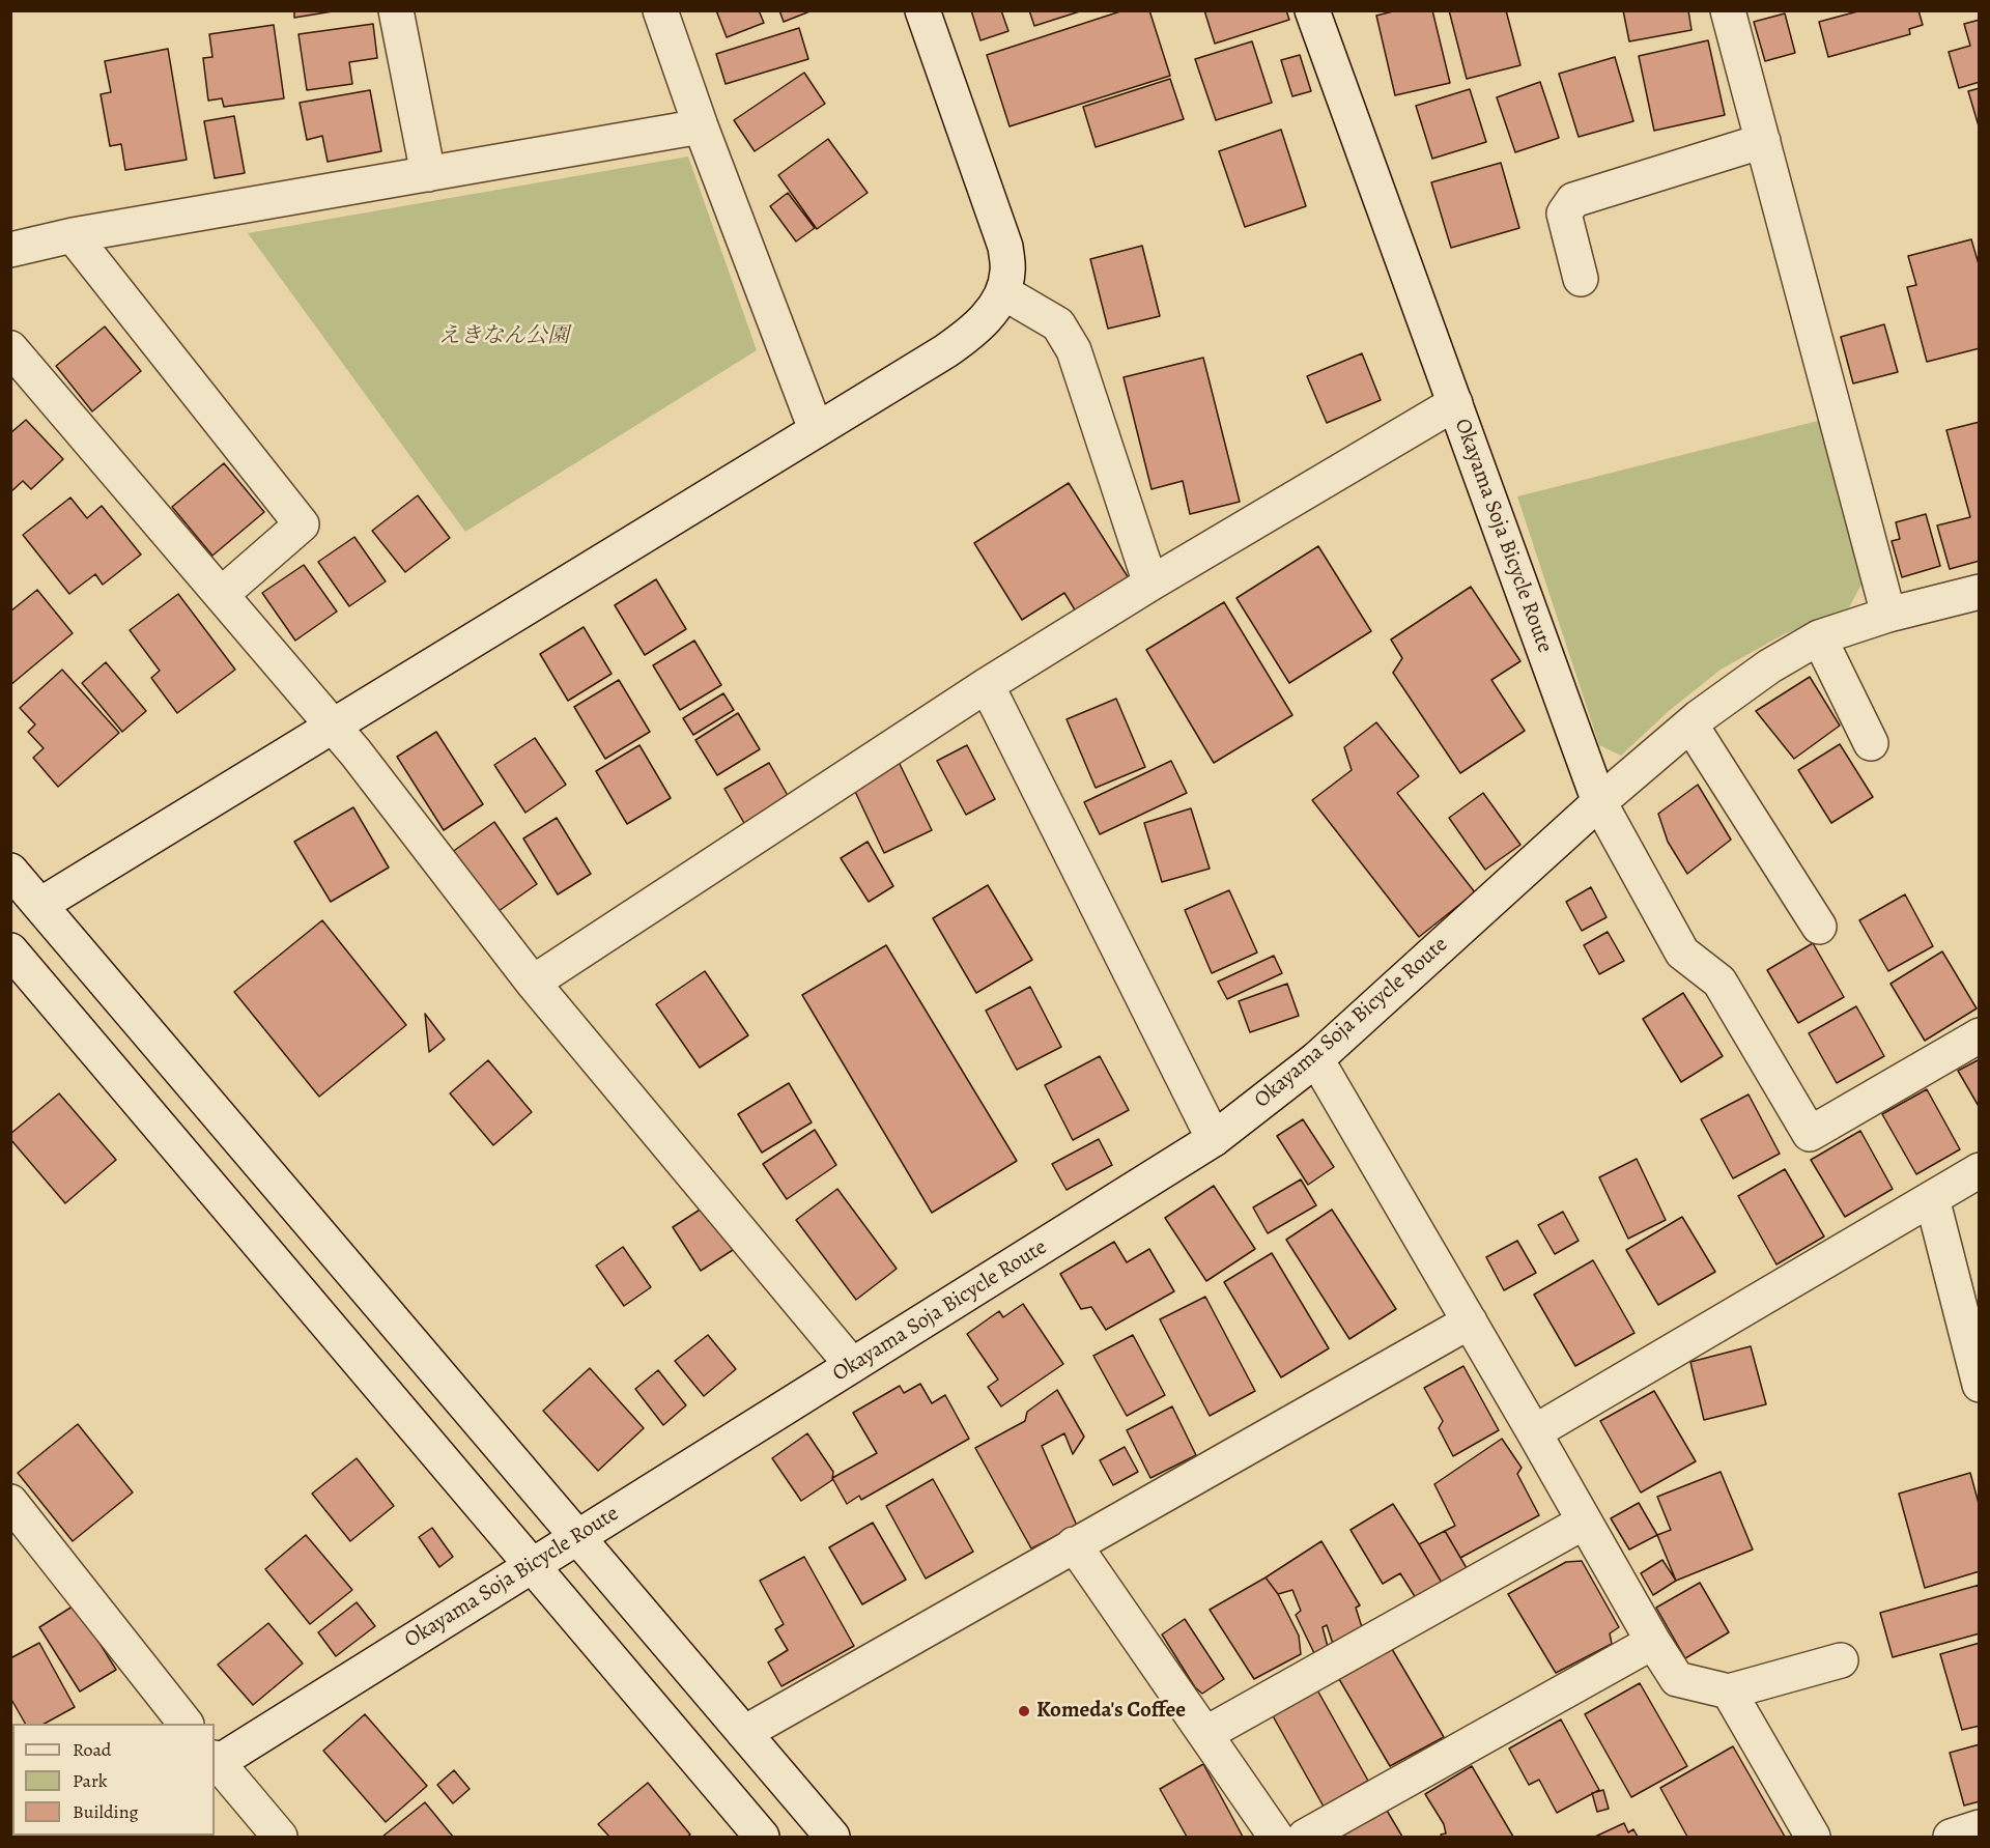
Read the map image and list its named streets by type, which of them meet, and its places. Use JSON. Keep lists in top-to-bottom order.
{
  "streets": {
    "street": ["Okayama Soja Bicycle Route"]
  },
  "parks": ["えきなん公園"],
  "places": ["Komeda's Coffee"],
  "legend": ["Road", "Park", "Building"]
}
